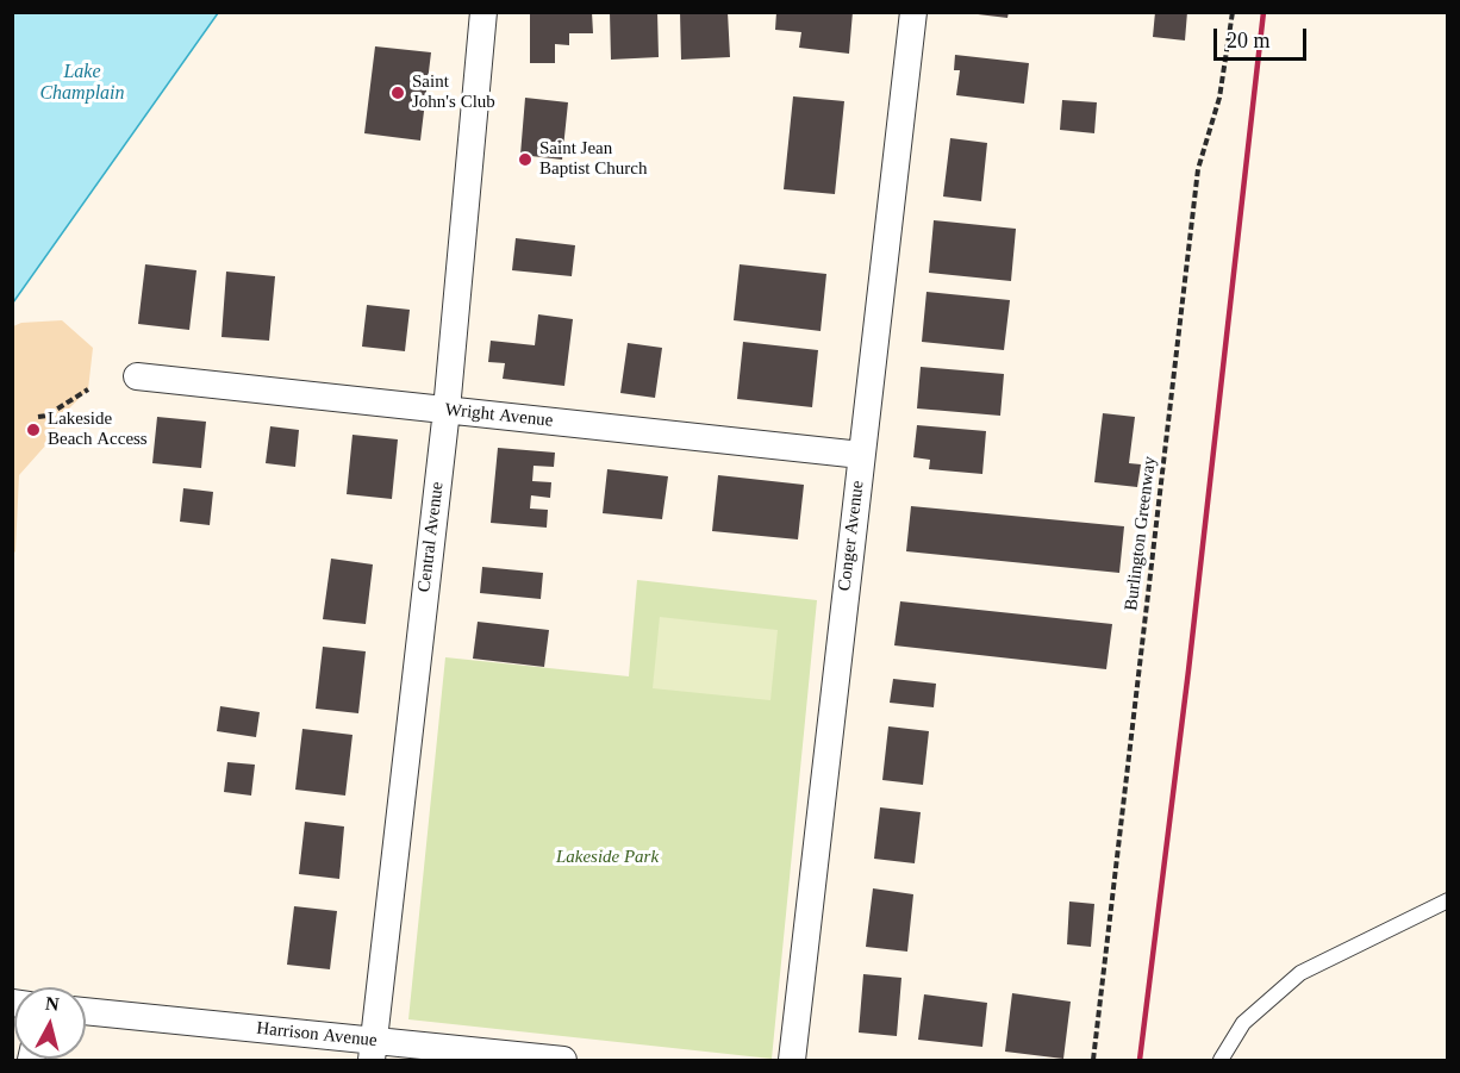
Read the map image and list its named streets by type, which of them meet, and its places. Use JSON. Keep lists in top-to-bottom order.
{
  "streets": {
    "street": [
      "Wright Avenue",
      "Conger Avenue",
      "Central Avenue",
      "Harrison Avenue"
    ],
    "path": ["Burlington Greenway"]
  },
  "crossings": [
    ["Wright Avenue", "Conger Avenue"],
    ["Wright Avenue", "Central Avenue"],
    ["Central Avenue", "Harrison Avenue"]
  ],
  "water": ["Lake Champlain"],
  "parks": ["Lakeside Park"],
  "places": ["Saint John's Club", "Saint Jean Baptist Church", "Lakeside Beach Access"],
  "scale_bar": "20 m",
  "north": "top"
}
